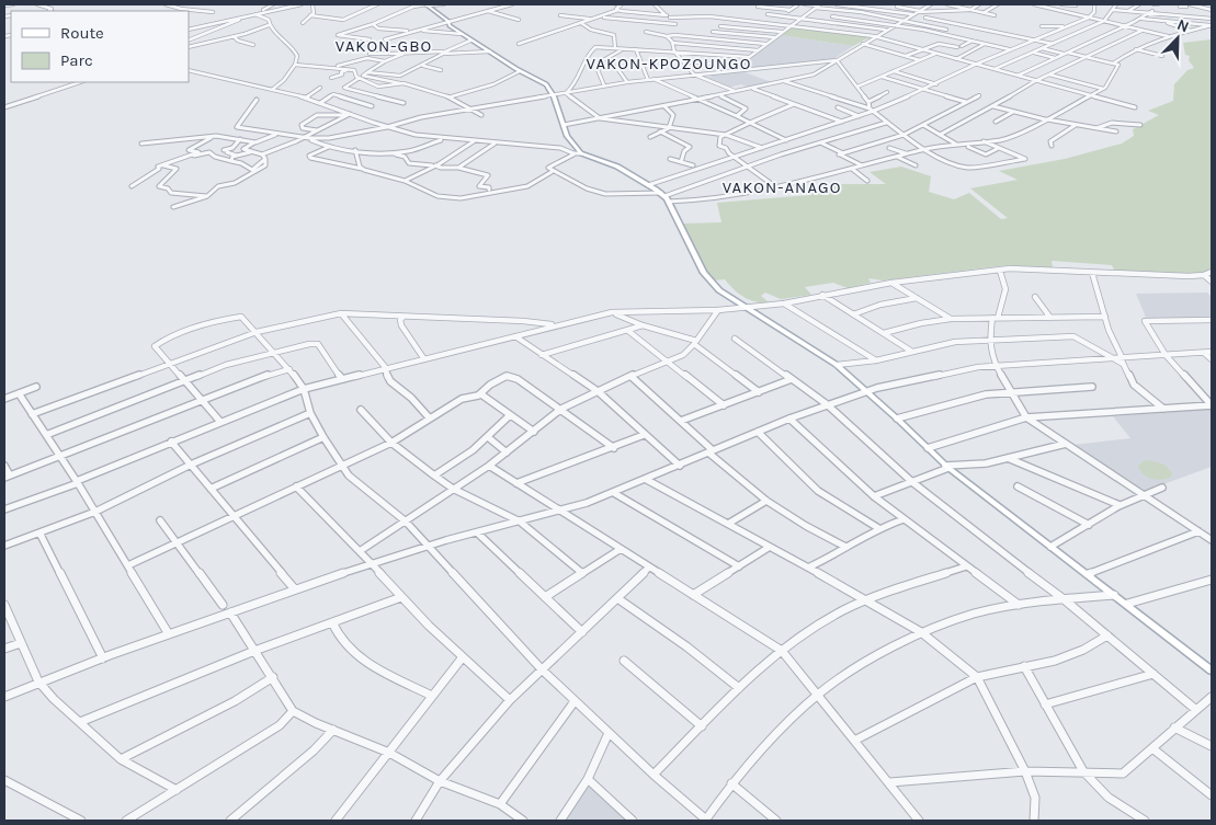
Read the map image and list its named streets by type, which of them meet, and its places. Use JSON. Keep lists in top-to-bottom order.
{
  "districts": ["VAKON-GBO", "VAKON-KPOZOUNGO", "VAKON-ANAGO"],
  "legend": ["Route", "Parc"],
  "north": "top right"
}
